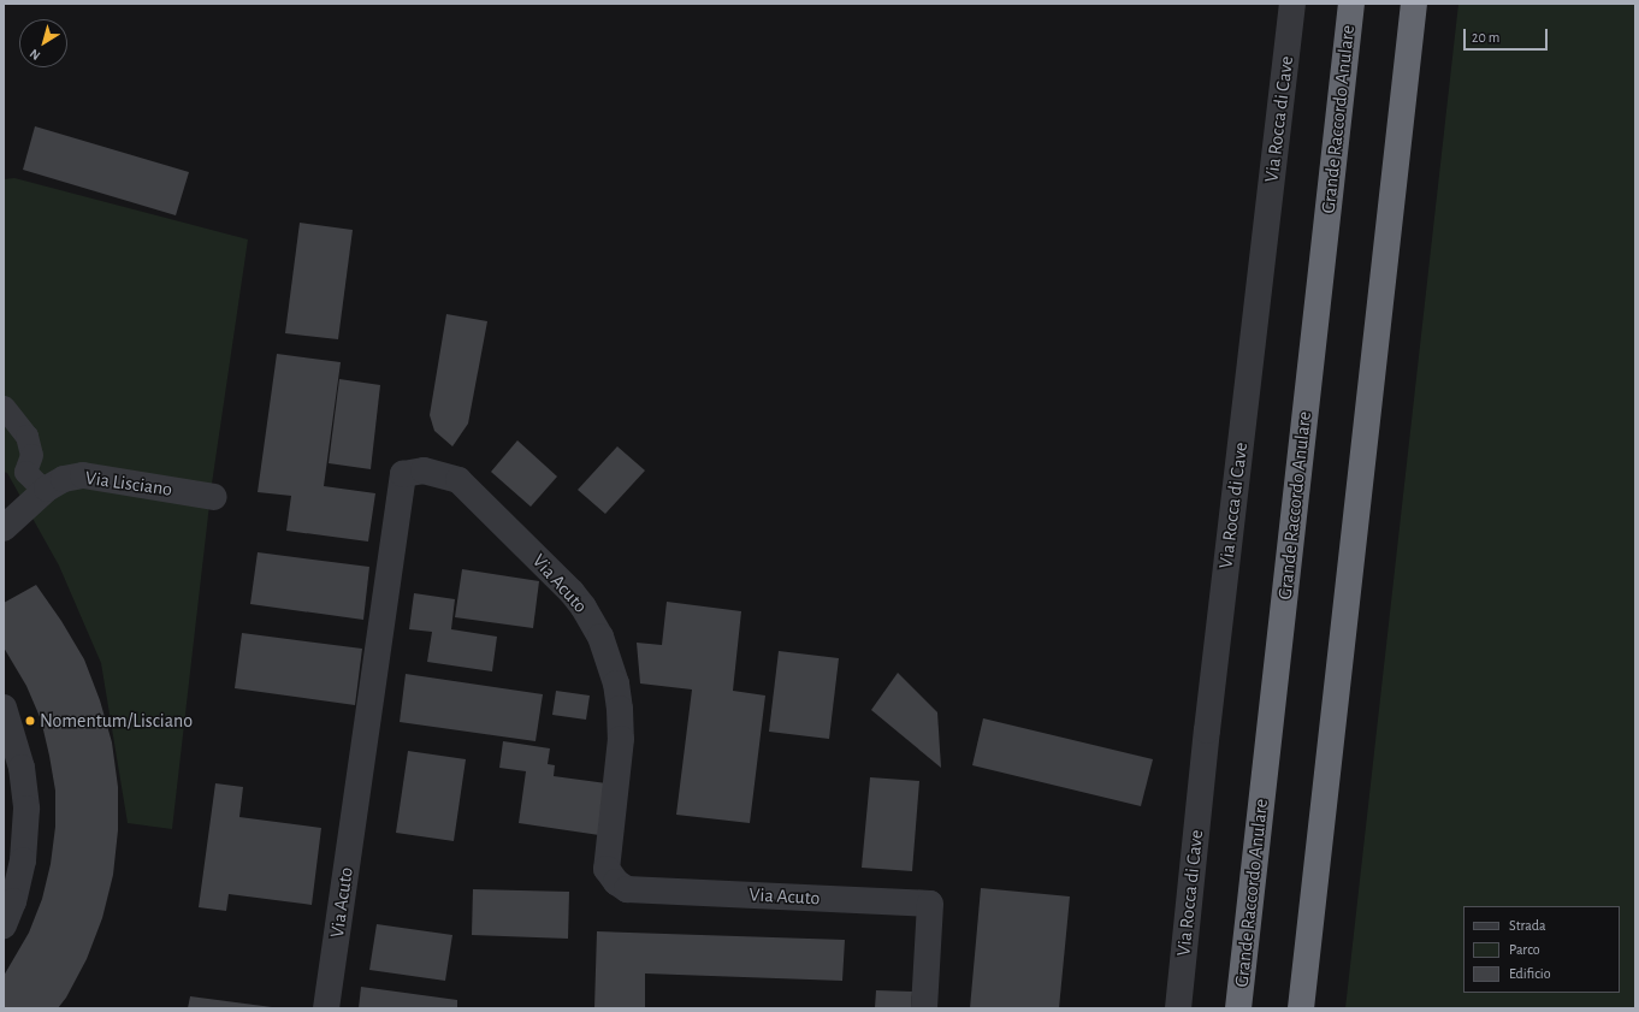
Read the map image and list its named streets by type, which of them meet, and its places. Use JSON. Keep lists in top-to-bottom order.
{
  "streets": {
    "highway": ["Grande Raccordo Anulare"],
    "street": ["Via Rocca di Cave", "Via Lisciano", "Via Acuto"]
  },
  "places": ["Nomentum/Lisciano"],
  "legend": ["Strada", "Parco", "Edificio"],
  "scale_bar": "20 m",
  "north": "bottom left"
}
